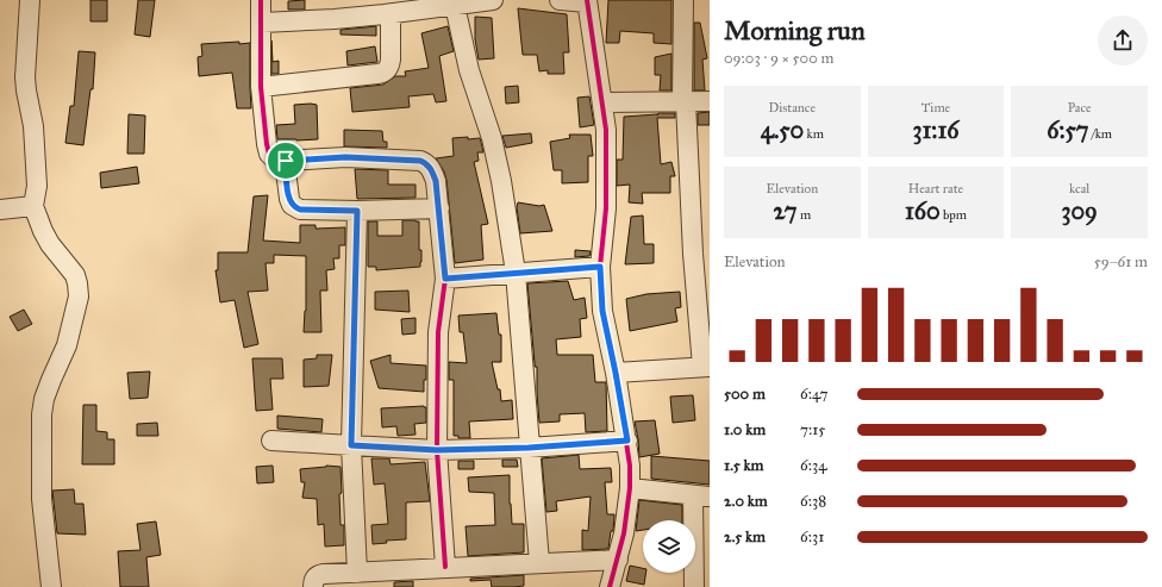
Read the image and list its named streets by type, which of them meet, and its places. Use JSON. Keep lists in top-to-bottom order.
{
  "page": {
    "heading": ["Morning run", "09:03 · 9 × 500 m"],
    "stats": [
      ["Distance", "4.50 km"],
      ["Time", "31:16"],
      ["Pace", "6:57 /km"],
      ["Elevation", "27 m"],
      ["Heart rate", "160 bpm"],
      ["kcal", "309"]
    ],
    "chart": ["Elevation", "59–61 m"],
    "list": [
      {
        "name": "500 m",
        "note": "6:47"
      },
      {
        "name": "1.0 km",
        "note": "7:15"
      },
      {
        "name": "1.5 km",
        "note": "6:34"
      },
      {
        "name": "2.0 km",
        "note": "6:38"
      },
      {
        "name": "2.5 km",
        "note": "6:31"
      }
    ]
  }
}
